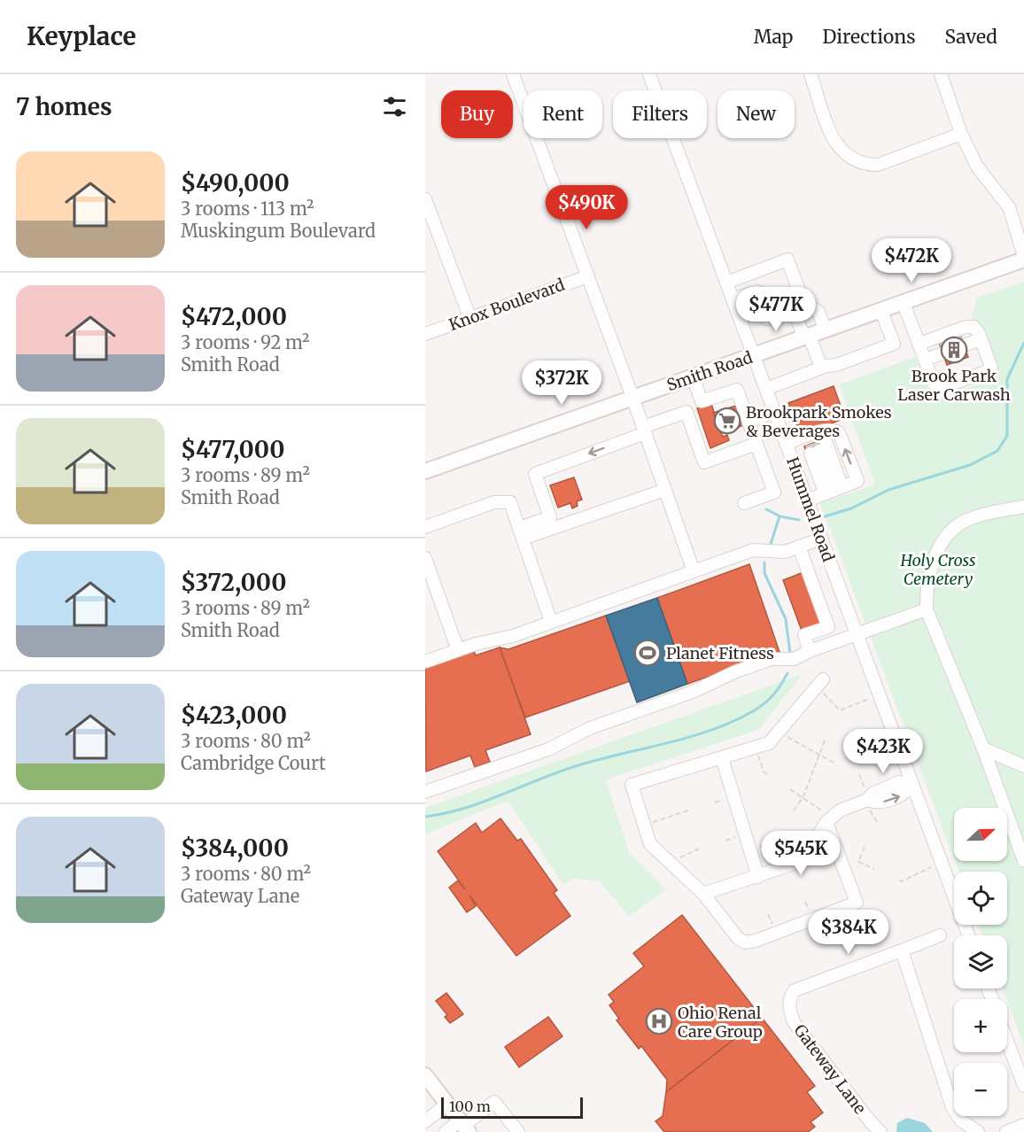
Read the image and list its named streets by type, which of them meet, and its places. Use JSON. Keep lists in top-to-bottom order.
{
  "streets": {
    "main road": ["Smith Road"],
    "street": ["Knox Boulevard", "Hummel Road", "Gateway Lane"]
  },
  "crossings": [
    ["Smith Road", "Hummel Road"]
  ],
  "parks": ["Holy Cross Cemetery"],
  "places": {
    "building": ["Brook Park Laser Carwash"],
    "supermarket": ["Brookpark Smokes & Beverages"],
    "sports": ["Planet Fitness"],
    "hospital": ["Ohio Renal Care Group"]
  },
  "scale_bar": "100 m",
  "north": "right",
  "page": {
    "header": "Keyplace",
    "nav": ["Map", "Directions", "Saved"],
    "heading": "7 homes",
    "chip": [
      "Buy",
      "Rent",
      "Filters",
      "New"
    ],
    "list": [
      {
        "name": "$490,000",
        "note": "3 rooms · 113 m² · Muskingum Boulevard"
      },
      {
        "name": "$472,000",
        "note": "3 rooms · 92 m² · Smith Road"
      },
      {
        "name": "$477,000",
        "note": "3 rooms · 89 m² · Smith Road"
      },
      {
        "name": "$372,000",
        "note": "3 rooms · 89 m² · Smith Road"
      },
      {
        "name": "$423,000",
        "note": "3 rooms · 80 m² · Cambridge Court"
      },
      {
        "name": "$384,000",
        "note": "3 rooms · 80 m² · Gateway Lane"
      }
    ],
    "price": [
      "$490K",
      "$472K",
      "$477K",
      "$372K",
      "$423K",
      "$545K",
      "$384K"
    ],
    "map_buttons": ["+", "−"],
    "scale": "100 m"
  }
}
